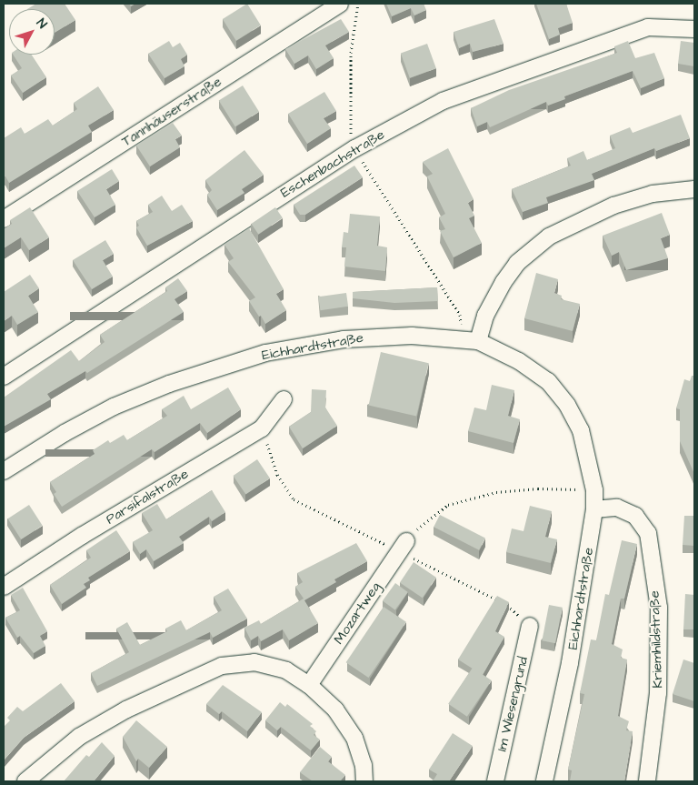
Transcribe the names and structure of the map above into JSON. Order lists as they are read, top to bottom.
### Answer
{
  "streets": {
    "street": [
      "Tannhäuserstraße",
      "Eschenbachstraße",
      "Eichhardtstraße",
      "Parsifalstraße",
      "Mozartweg",
      "Kriemhildstraße",
      "Im Wiesengrund"
    ]
  },
  "crossings": [
    ["Eichhardtstraße", "Kriemhildstraße"]
  ],
  "north": "top right"
}
